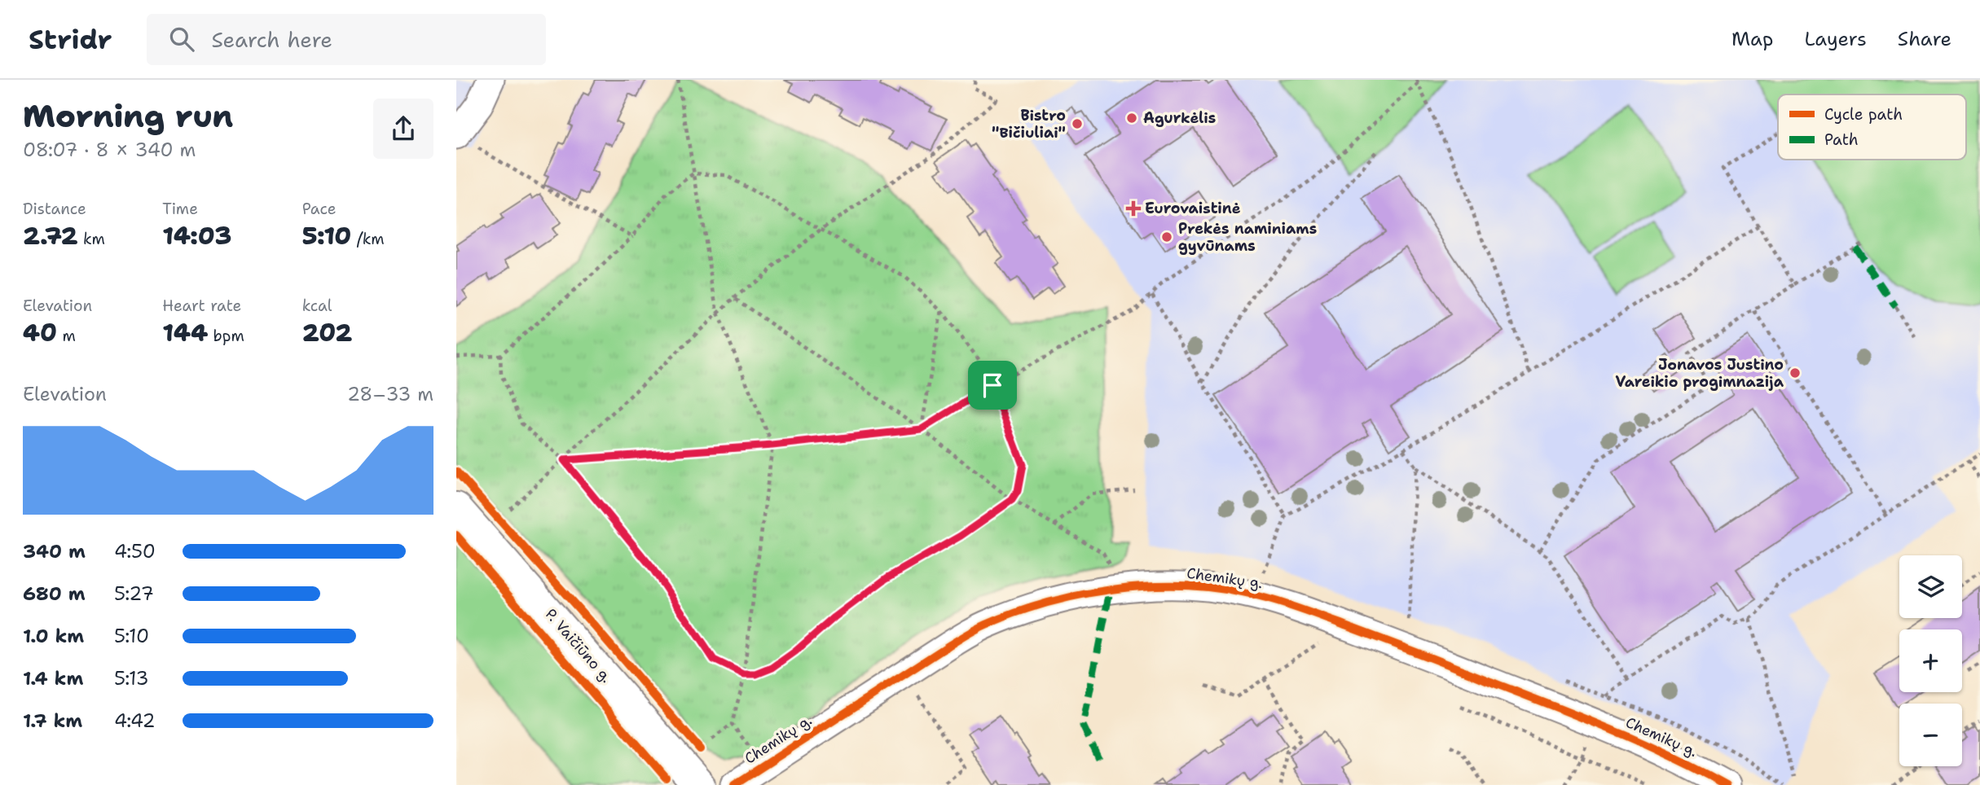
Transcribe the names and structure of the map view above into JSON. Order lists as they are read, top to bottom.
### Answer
{
  "streets": {
    "main road": ["P. Vaičiūno g."],
    "street": ["Chemikų g."]
  },
  "places": {
    "other": [
      "Agurkėlis",
      "Bistro \"Bičiuliai\"",
      "Prekės naminiams gyvūnams",
      "Jonavos Justino Vareikio progimnazija"
    ],
    "health": ["Eurovaistinė"]
  },
  "legend": ["Cycle path", "Path"],
  "page": {
    "header": "Stridr",
    "search": "Search here",
    "nav": ["Map", "Layers", "Share"],
    "heading": ["Morning run", "08:07 · 8 × 340 m"],
    "stats": [
      ["Distance", "2.72 km"],
      ["Time", "14:03"],
      ["Pace", "5:10 /km"],
      ["Elevation", "40 m"],
      ["Heart rate", "144 bpm"],
      ["kcal", "202"]
    ],
    "chart": ["Elevation", "28–33 m"],
    "list": [
      {
        "name": "340 m",
        "note": "4:50"
      },
      {
        "name": "680 m",
        "note": "5:27"
      },
      {
        "name": "1.0 km",
        "note": "5:10"
      },
      {
        "name": "1.4 km",
        "note": "5:13"
      },
      {
        "name": "1.7 km",
        "note": "4:42"
      }
    ],
    "map_buttons": ["+", "−"]
  }
}
